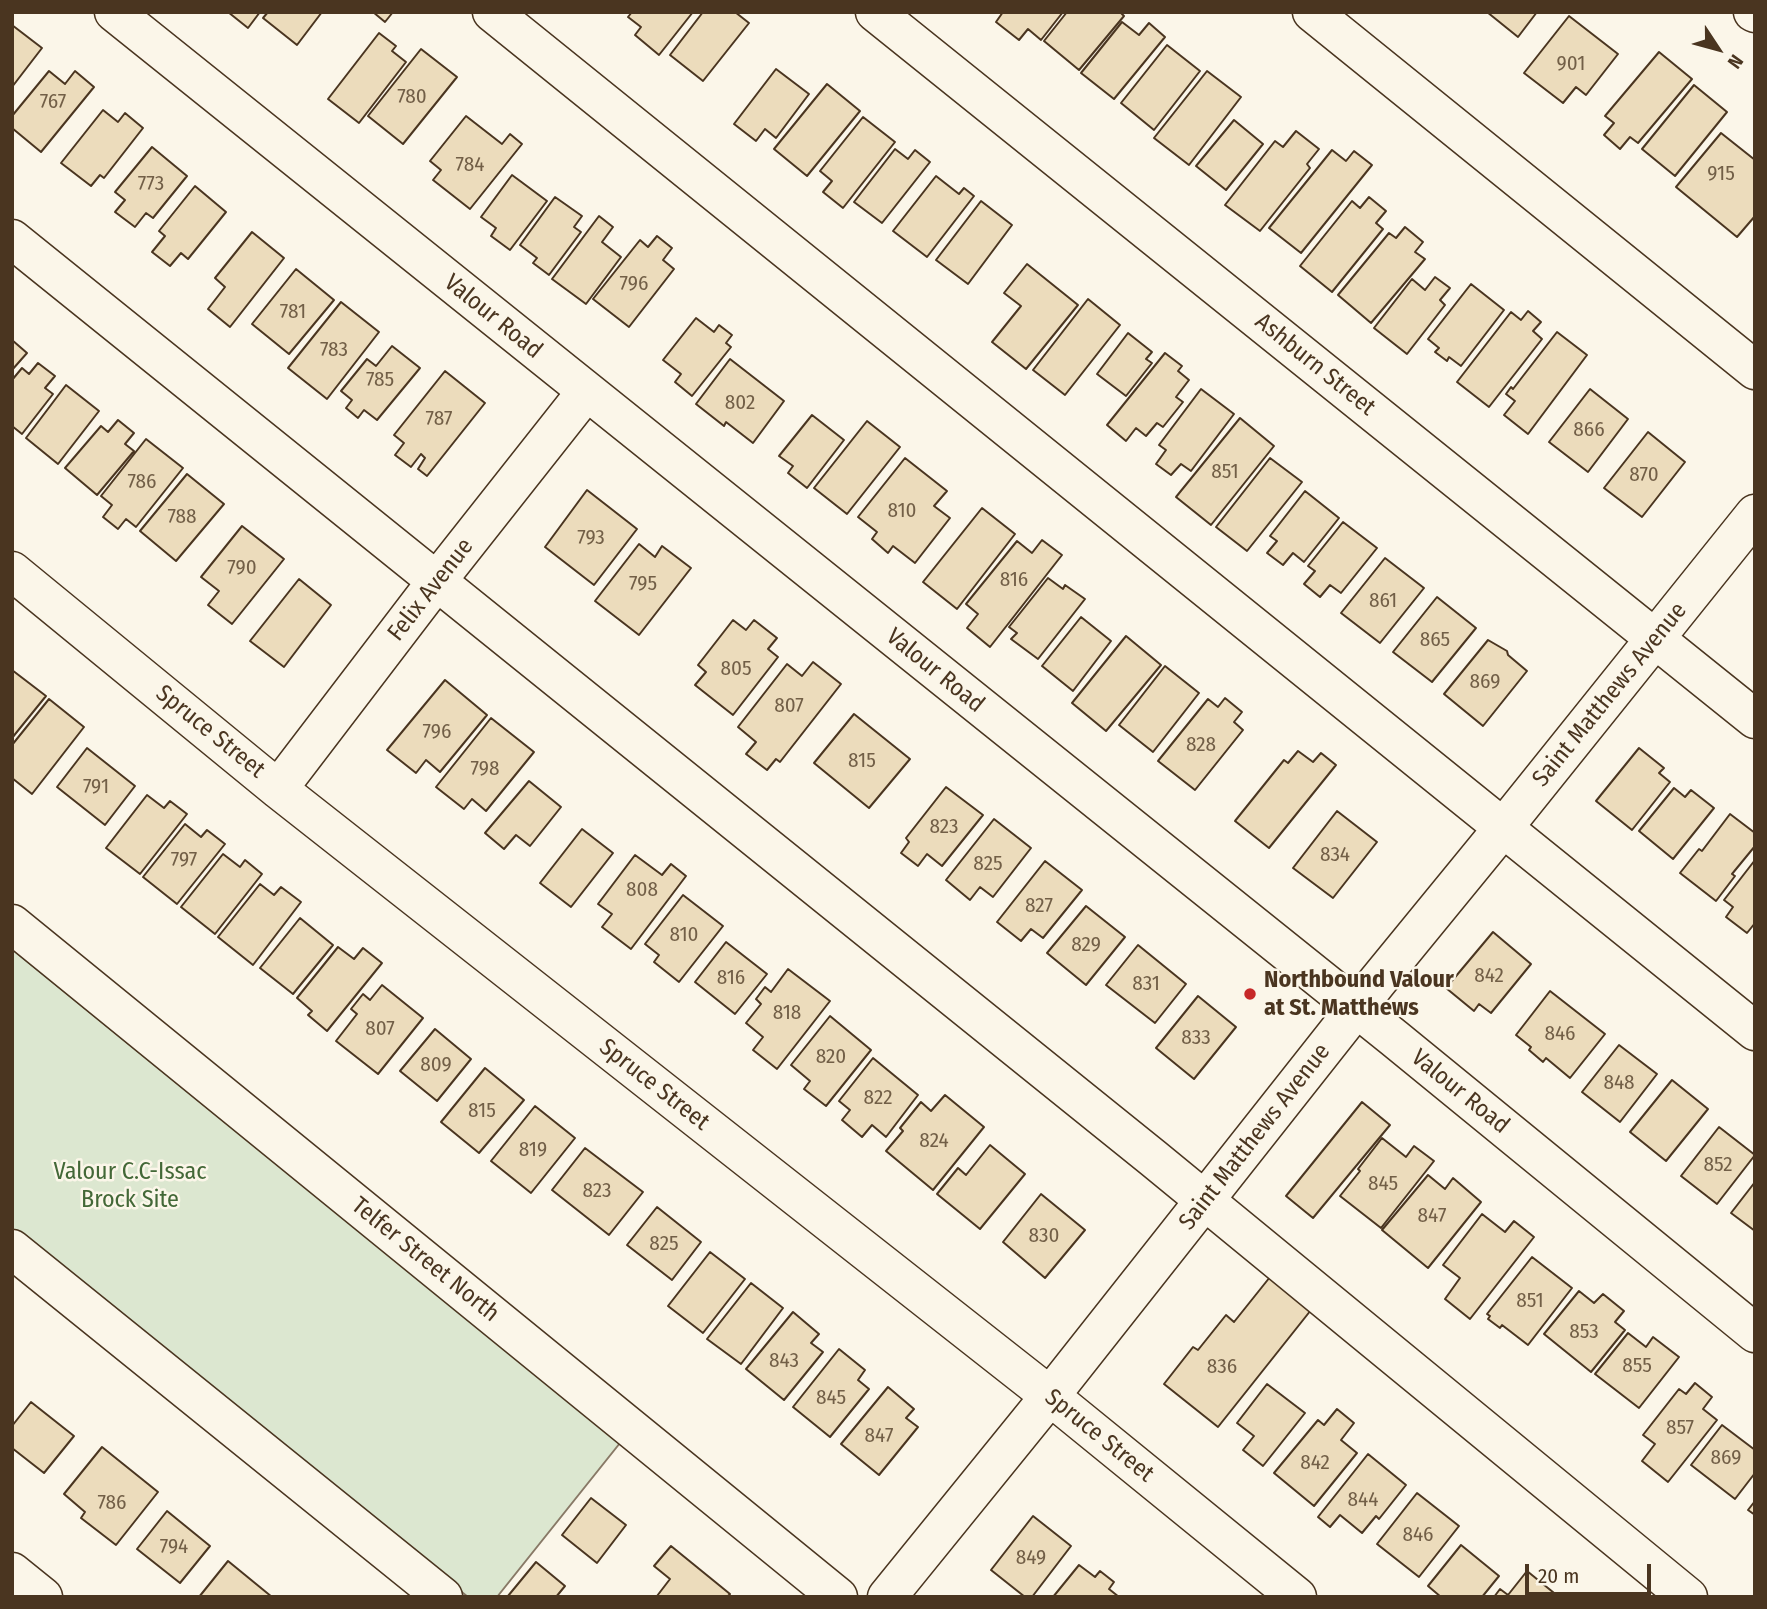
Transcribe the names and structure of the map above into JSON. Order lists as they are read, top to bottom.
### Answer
{
  "streets": {
    "street": [
      "Valour Road",
      "Ashburn Street",
      "Felix Avenue",
      "Saint Matthews Avenue",
      "Spruce Street",
      "Telfer Street North"
    ]
  },
  "crossings": [
    ["Valour Road", "Felix Avenue"],
    ["Valour Road", "Saint Matthews Avenue"],
    ["Ashburn Street", "Saint Matthews Avenue"],
    ["Felix Avenue", "Spruce Street"],
    ["Saint Matthews Avenue", "Spruce Street"]
  ],
  "parks": ["Valour C.C-Issac Brock Site"],
  "places": ["Northbound Valour at St. Matthews"],
  "house_numbers": [
    "901",
    "780",
    "767",
    "784",
    "915",
    "773",
    "796",
    "781",
    "783",
    "785",
    "802",
    "787",
    "866",
    "851",
    "870",
    "786",
    "810",
    "788",
    "793",
    "790",
    "816",
    "795",
    "861",
    "865",
    "805",
    "869",
    "807",
    "796",
    "828",
    "815",
    "798",
    "791",
    "823",
    "834",
    "797",
    "825",
    "808",
    "827",
    "810",
    "829",
    "842",
    "816",
    "831",
    "818",
    "807",
    "846",
    "833",
    "820",
    "809",
    "848",
    "822",
    "815",
    "824",
    "819",
    "852",
    "845",
    "823",
    "847",
    "830",
    "825",
    "851",
    "853",
    "843",
    "855",
    "836",
    "845",
    "857",
    "847",
    "869",
    "842",
    "844",
    "786",
    "846",
    "794",
    "849"
  ],
  "scale_bar": "20 m",
  "north": "bottom right"
}
